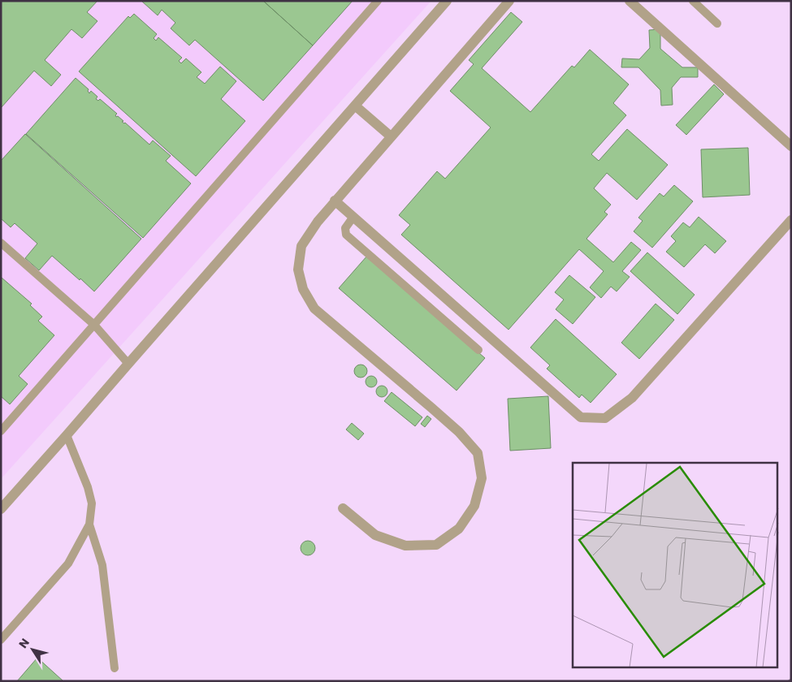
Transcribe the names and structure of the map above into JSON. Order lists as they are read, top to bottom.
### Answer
{
  "north": "top left"
}
